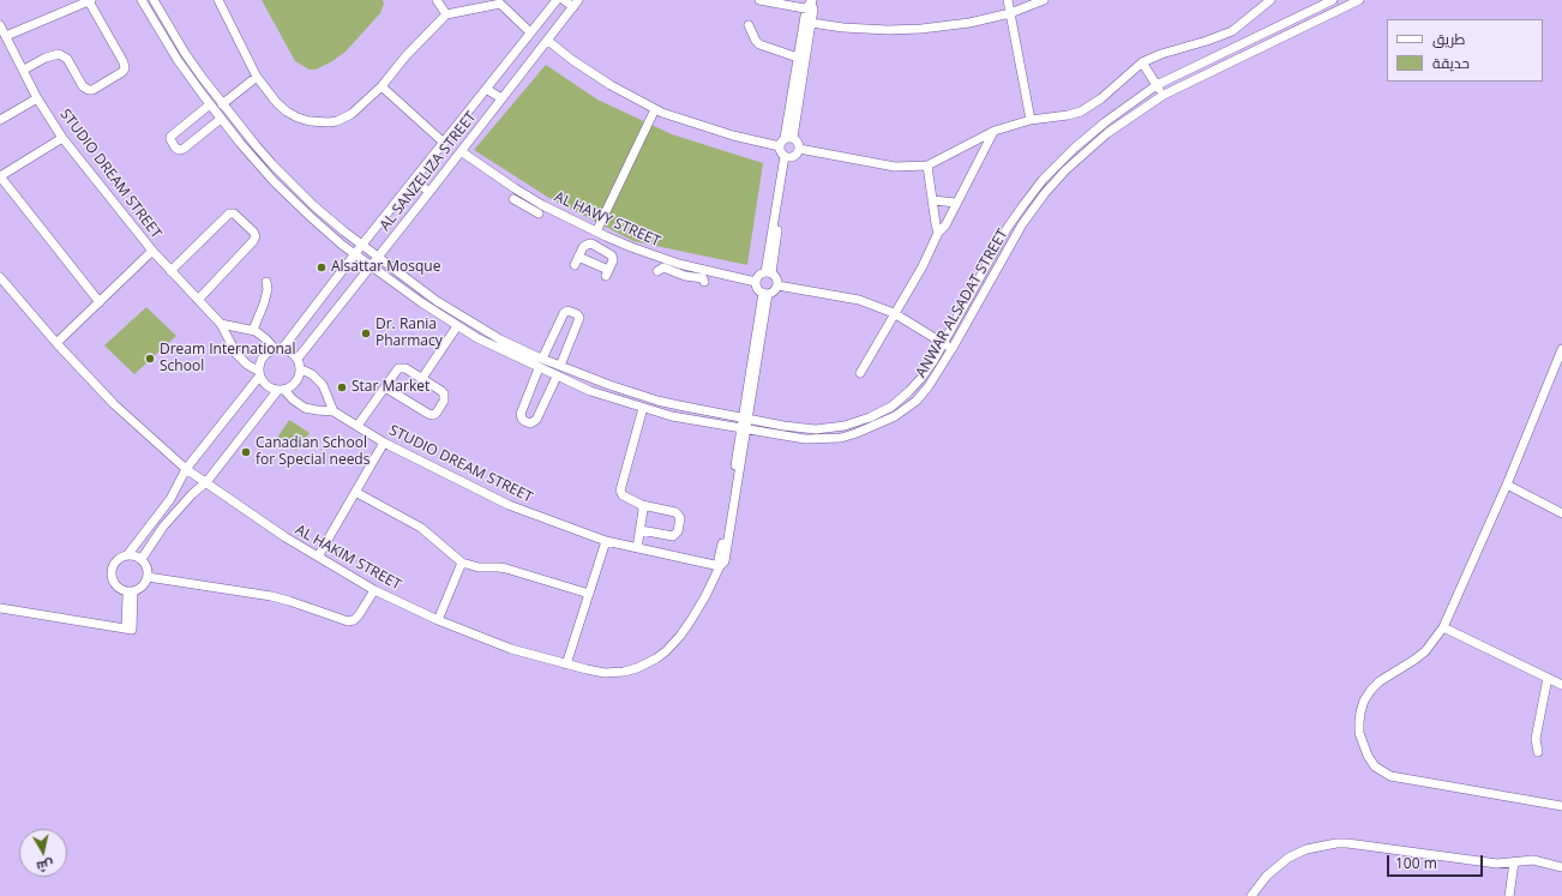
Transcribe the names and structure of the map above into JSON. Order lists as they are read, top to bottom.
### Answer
{
  "streets": {
    "street": [
      "AL SANZELIZA STREET",
      "STUDIO DREAM STREET",
      "AL HAWY STREET",
      "ANWAR ALSADAT STREET",
      "AL HAKIM STREET"
    ]
  },
  "crossings": [
    ["AL SANZELIZA STREET", "STUDIO DREAM STREET"],
    ["AL SANZELIZA STREET", "AL HAWY STREET"],
    ["AL SANZELIZA STREET", "ANWAR ALSADAT STREET"],
    ["STUDIO DREAM STREET", "AL HAKIM STREET"]
  ],
  "places": [
    "Alsattar Mosque",
    "Dr. Rania Pharmacy",
    "Dream International School",
    "Star Market",
    "Canadian School for Special needs"
  ],
  "legend": ["طريق", "حديقة"],
  "scale_bar": "100 m",
  "north": "bottom"
}
